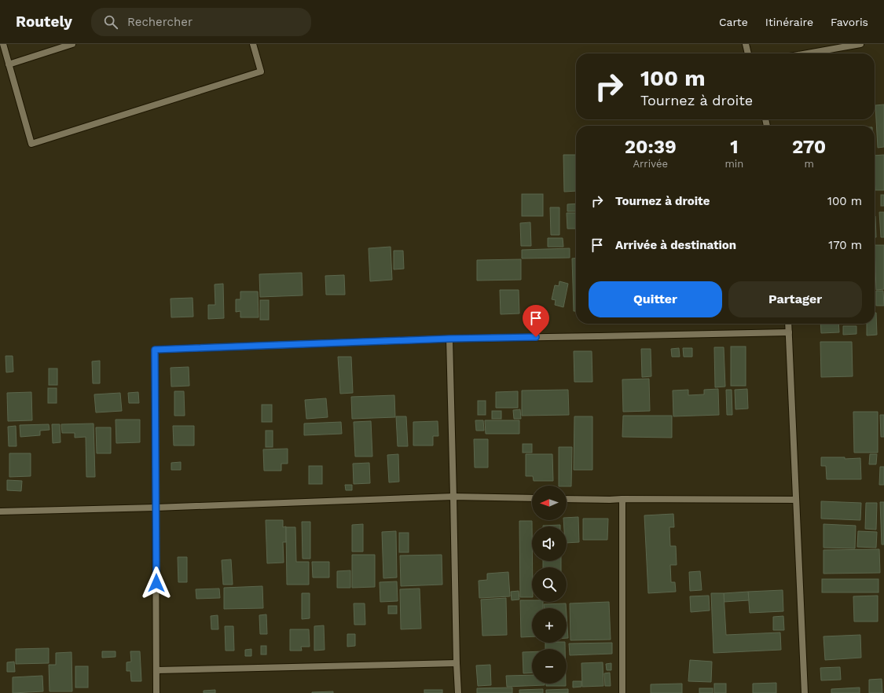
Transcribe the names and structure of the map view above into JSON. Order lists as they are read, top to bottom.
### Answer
{
  "north": "left",
  "page": {
    "header": "Routely",
    "search": "Rechercher",
    "nav": ["Carte", "Itinéraire", "Favoris"],
    "turn": ["100 m", "Tournez à droite"],
    "eta": [
      "20:39",
      "Arrivée",
      "1",
      "min",
      "270",
      "m"
    ],
    "list": [
      {
        "name": "Tournez à droite",
        "value": "100 m"
      },
      {
        "name": "Arrivée à destination",
        "value": "170 m"
      }
    ],
    "buttons": ["Quitter", "Partager"],
    "map_buttons": ["+", "−"]
  }
}
